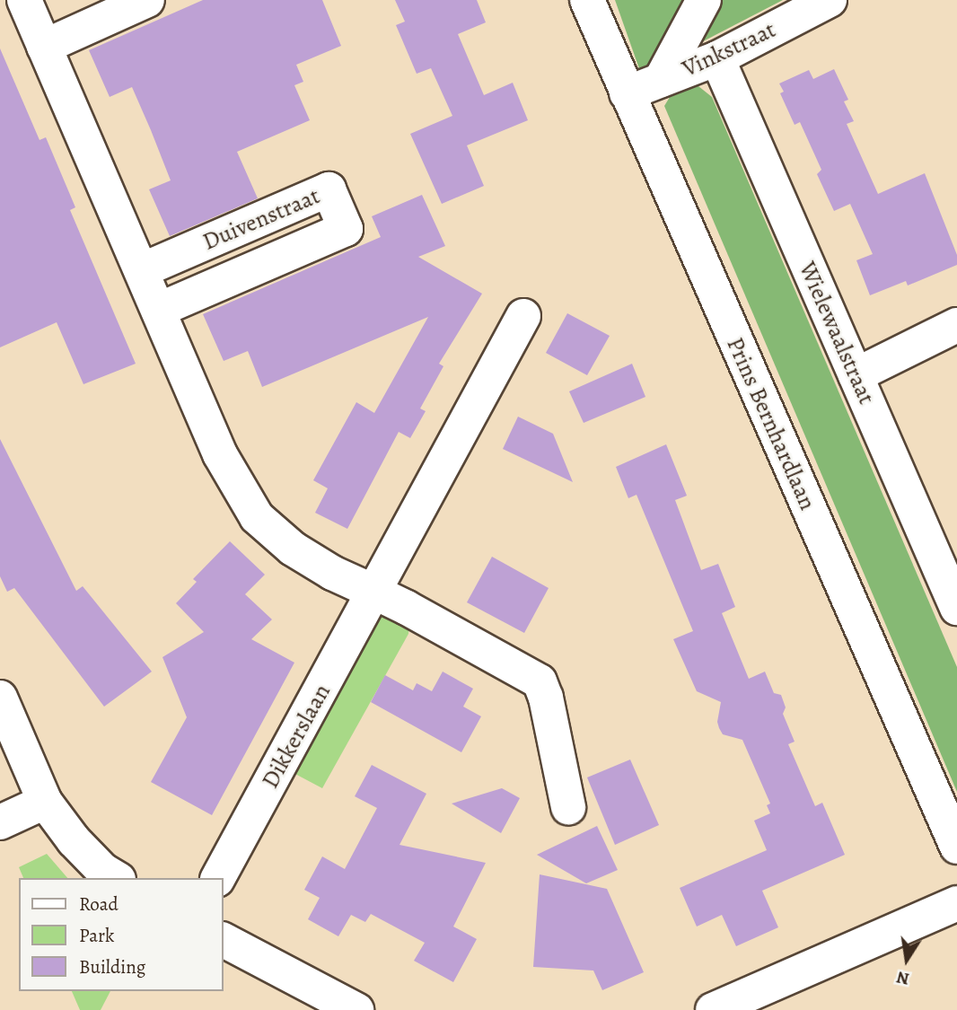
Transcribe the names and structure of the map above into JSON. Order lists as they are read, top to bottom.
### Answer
{
  "streets": {
    "street": [
      "Vinkstraat",
      "Duivenstraat",
      "Wielewaalstraat",
      "Prins Bernhardlaan",
      "Dikkerslaan"
    ]
  },
  "crossings": [
    ["Vinkstraat", "Wielewaalstraat"],
    ["Vinkstraat", "Prins Bernhardlaan"]
  ],
  "legend": ["Road", "Park", "Building"],
  "north": "bottom"
}
